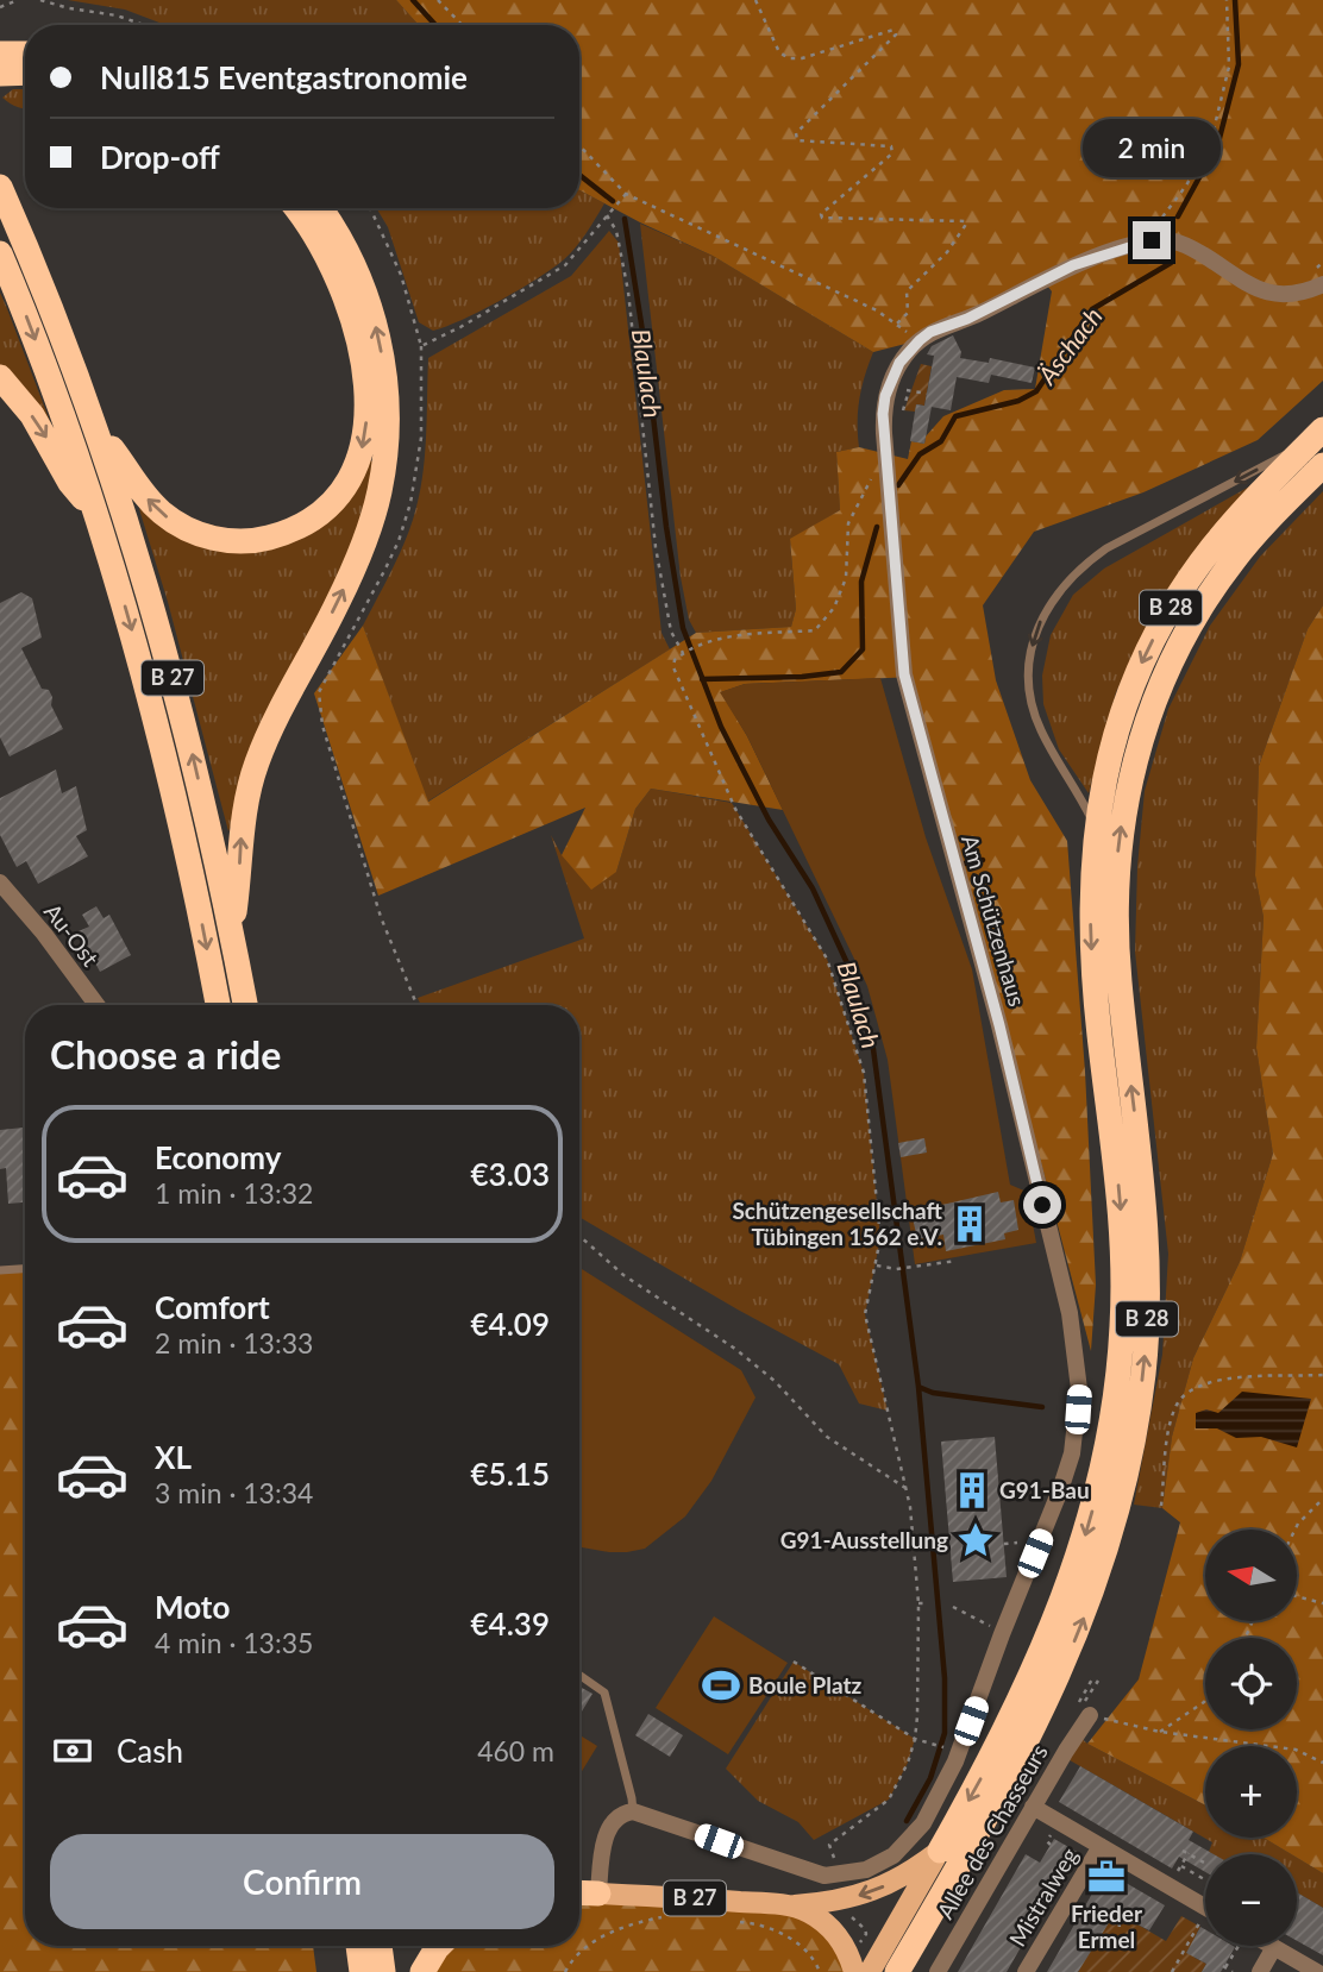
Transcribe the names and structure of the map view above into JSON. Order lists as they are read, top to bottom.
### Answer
{
  "streets": {
    "highway": ["B 28", "B 27"],
    "street": [
      "Am Schützenhaus",
      "Au-Ost",
      "Allee des Chasseurs",
      "Mistralweg"
    ]
  },
  "crossings": [
    ["B 28", "B 27"]
  ],
  "water": ["Äschach", "Blaulach"],
  "places": {
    "building": ["Schützengesellschaft Tübingen 1562 e.V.", "G91-Bau"],
    "place": ["G91-Ausstellung"],
    "sports": ["Boule Platz"],
    "office": ["Frieder Ermel"]
  },
  "north": "left",
  "page": {
    "banner": ["Null815 Eventgastronomie", "Drop-off"],
    "bubble": "2 min",
    "heading": "Choose a ride",
    "list": [
      {
        "name": "Economy",
        "note": "1 min · 13:32",
        "value": "€3.03"
      },
      {
        "name": "Comfort",
        "note": "2 min · 13:33",
        "value": "€4.09"
      },
      {
        "name": "XL",
        "note": "3 min · 13:34",
        "value": "€5.15"
      },
      {
        "name": "Moto",
        "note": "4 min · 13:35",
        "value": "€4.39"
      }
    ],
    "map_buttons": ["+", "−"],
    "pay": ["Cash", "460 m"],
    "buttons": "Confirm"
  }
}
